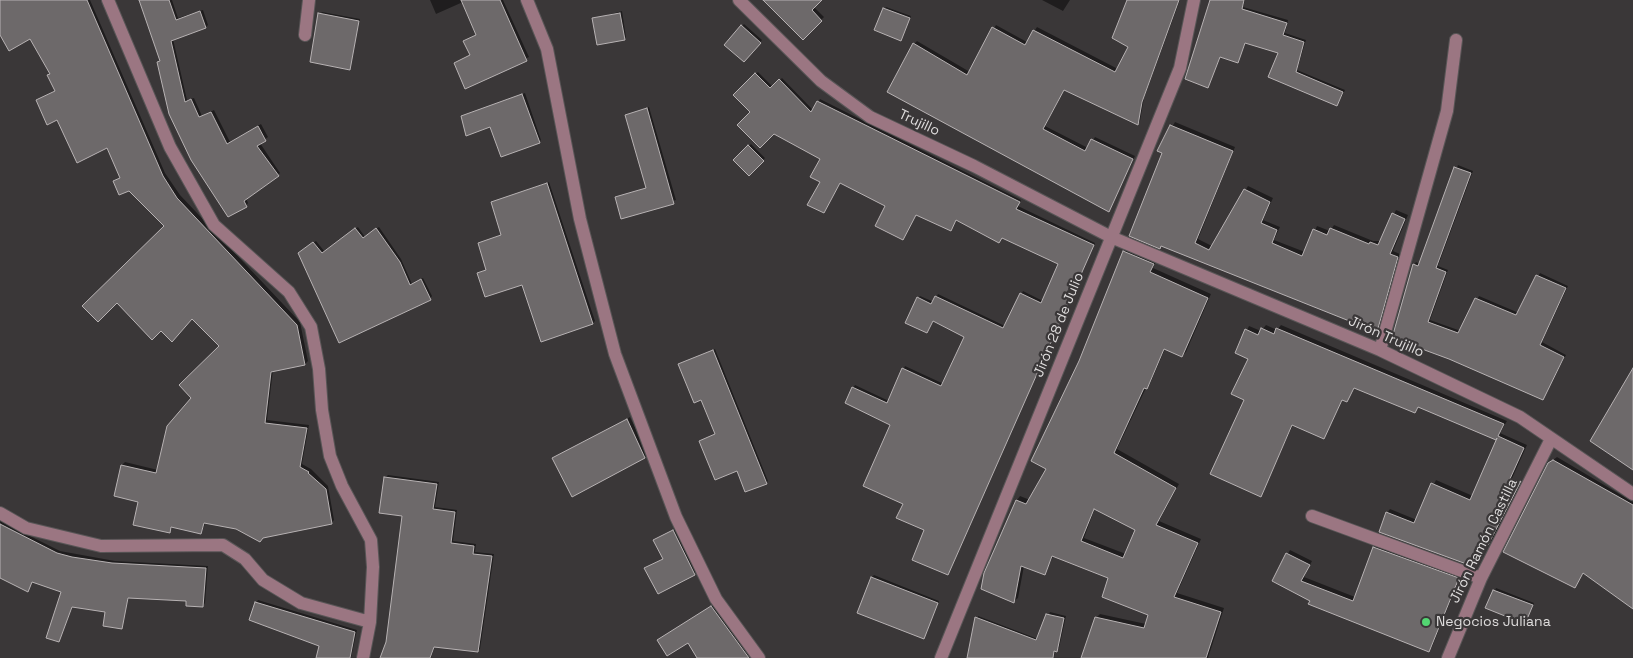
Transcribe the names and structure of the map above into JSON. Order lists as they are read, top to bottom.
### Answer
{
  "streets": {
    "street": [
      "Trujillo",
      "Jirón 28 de Julio",
      "Jirón Trujillo",
      "Jirón Ramón Castilla"
    ]
  },
  "crossings": [
    ["Trujillo", "Jirón 28 de Julio"],
    ["Trujillo", "Jirón Trujillo"],
    ["Jirón 28 de Julio", "Jirón Trujillo"],
    ["Jirón Trujillo", "Jirón Ramón Castilla"]
  ],
  "places": ["Negocios Juliana"]
}
